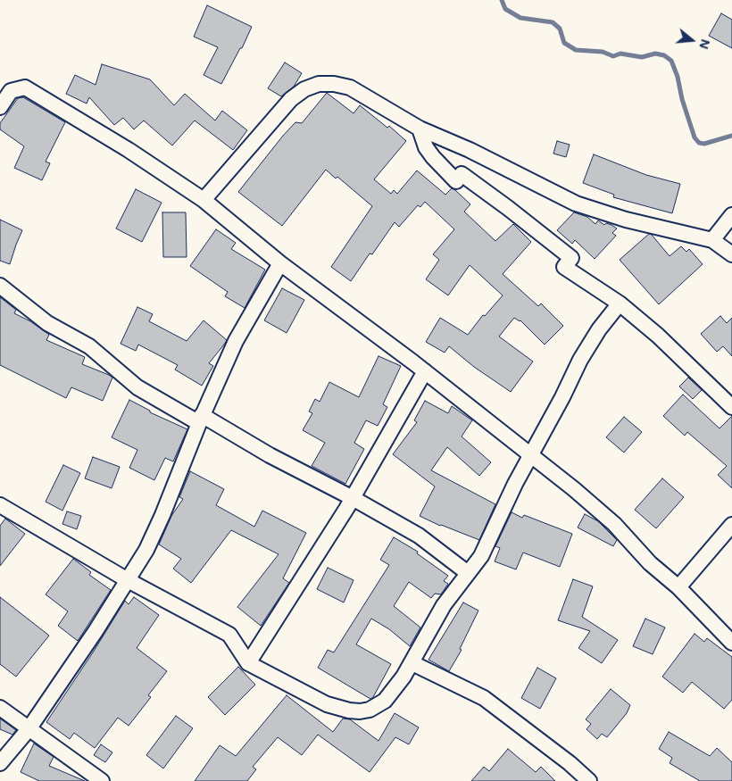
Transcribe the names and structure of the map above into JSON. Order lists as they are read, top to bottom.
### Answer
{
  "north": "right"
}
